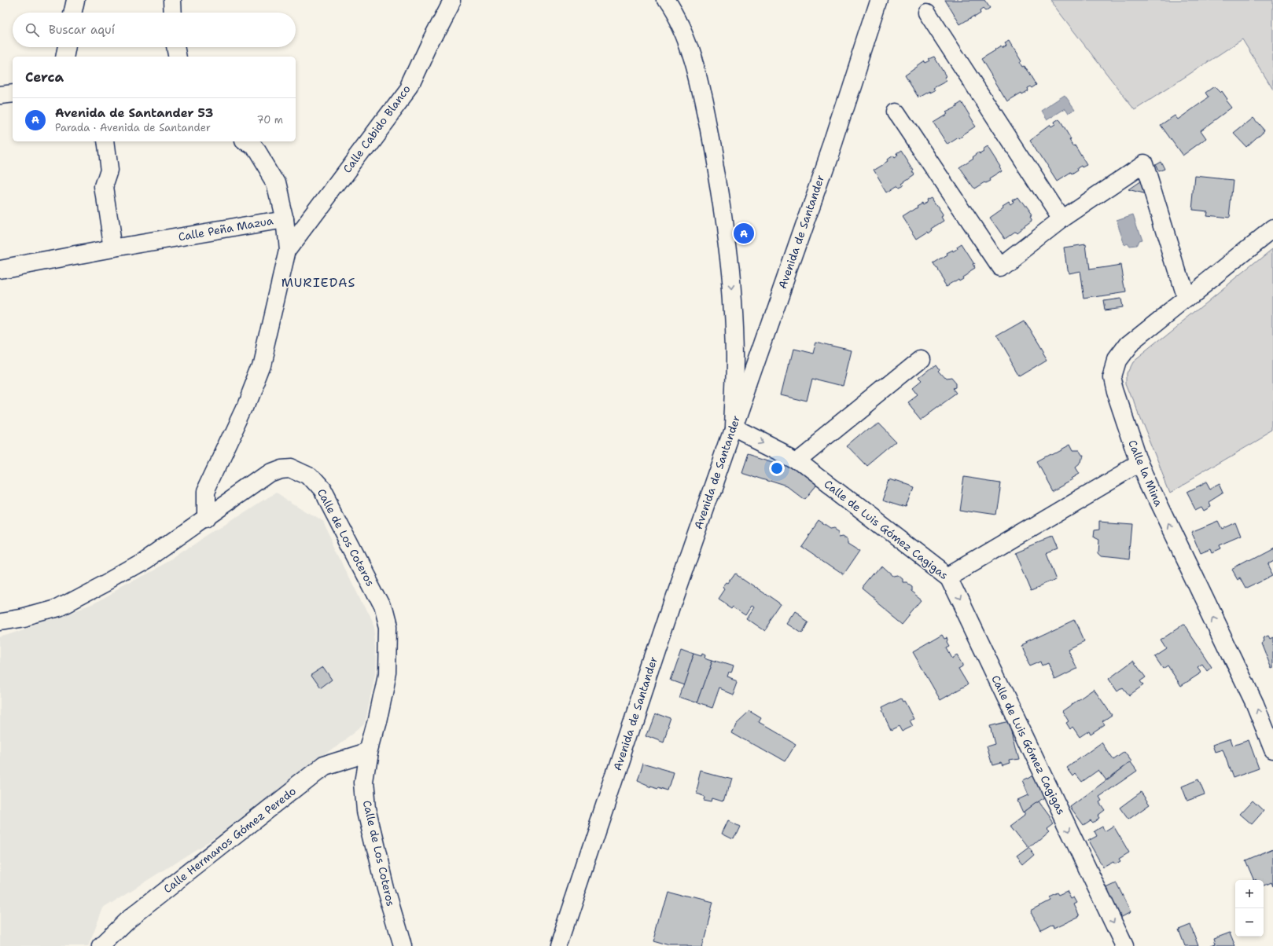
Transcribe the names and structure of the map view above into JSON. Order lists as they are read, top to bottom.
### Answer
{
  "streets": {
    "main road": [
      "Calle Cabido Blanco",
      "Calle Peña Mazua",
      "Avenida de Santander",
      "Calle la Mina",
      "Calle de Luis Gómez Cagigas",
      "Calle de Los Coteros",
      "Calle Hermanos Gómez Peredo"
    ]
  },
  "crossings": [
    ["Avenida de Santander", "Calle de Luis Gómez Cagigas"],
    ["Calle de Los Coteros", "Calle Hermanos Gómez Peredo"]
  ],
  "one_way": ["Calle la Mina", "Calle de Luis Gómez Cagigas"],
  "districts": ["MURIEDAS"],
  "page": {
    "search": "Buscar aquí",
    "heading": "Cerca",
    "list": [
      {
        "mark": "A",
        "name": "Avenida de Santander 53",
        "note": "Parada · Avenida de Santander",
        "value": "70 m"
      }
    ],
    "pins": "A",
    "map_buttons": ["+", "−"]
  }
}
